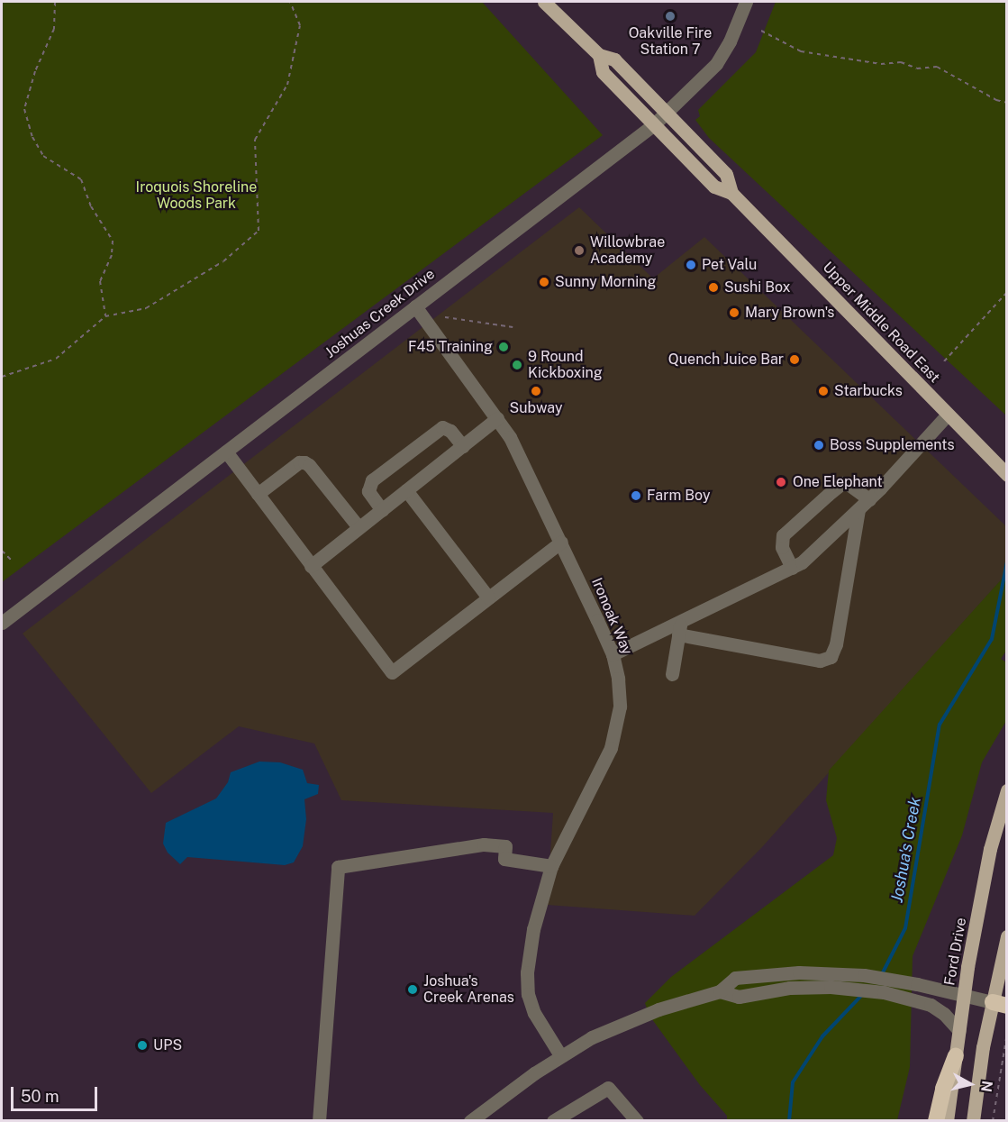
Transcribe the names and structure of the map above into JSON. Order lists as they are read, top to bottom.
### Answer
{
  "streets": {
    "main road": ["Upper Middle Road East", "Ford Drive"],
    "street": ["Joshuas Creek Drive", "Ironoak Way"]
  },
  "crossings": [
    ["Joshuas Creek Drive", "Upper Middle Road East"],
    ["Joshuas Creek Drive", "Ironoak Way"]
  ],
  "water": ["Joshua's Creek"],
  "parks": ["Iroquois Shoreline Woods Park"],
  "places": [
    "Oakville Fire Station 7",
    "Willowbrae Academy",
    "Pet Valu",
    "Sunny Morning",
    "Sushi Box",
    "Mary Brown's",
    "F45 Training",
    "Quench Juice Bar",
    "9 Round Kickboxing",
    "Subway",
    "Starbucks",
    "Boss Supplements",
    "One Elephant",
    "Farm Boy",
    "Joshua's Creek Arenas",
    "UPS"
  ],
  "scale_bar": "50 m",
  "north": "right"
}
